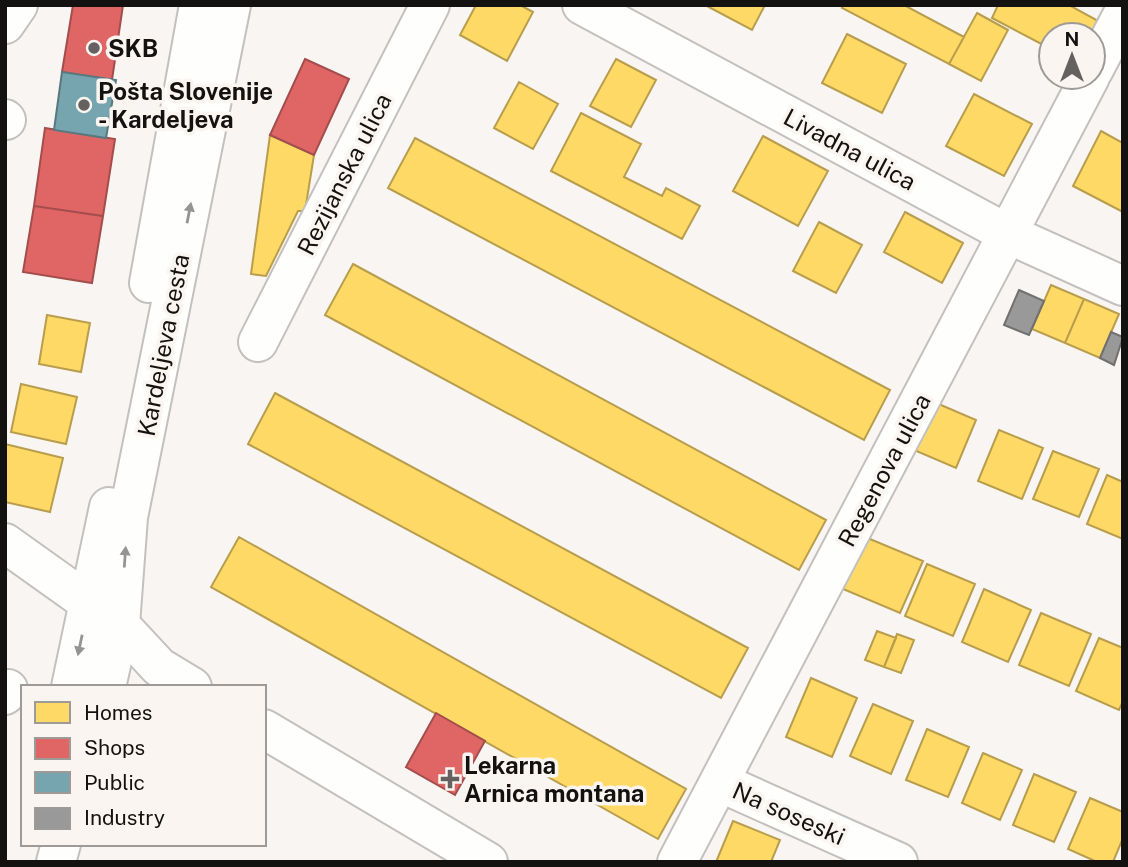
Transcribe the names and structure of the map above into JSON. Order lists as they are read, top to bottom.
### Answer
{
  "streets": {
    "street": [
      "Livadna ulica",
      "Rezijanska ulica",
      "Kardeljeva cesta",
      "Regenova ulica",
      "Na soseski"
    ]
  },
  "crossings": [
    ["Livadna ulica", "Regenova ulica"],
    ["Regenova ulica", "Na soseski"]
  ],
  "places": {
    "other": ["SKB", "Pošta Slovenije - Kardeljeva"],
    "health": ["Lekarna Arnica montana"]
  },
  "legend": [
    "Homes",
    "Shops",
    "Public",
    "Industry"
  ],
  "north": "top"
}
